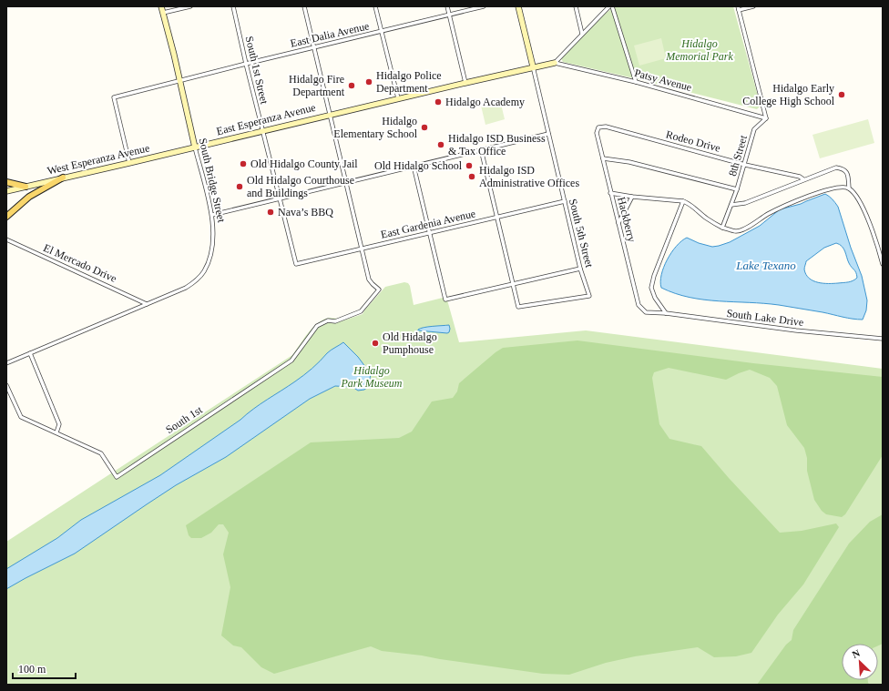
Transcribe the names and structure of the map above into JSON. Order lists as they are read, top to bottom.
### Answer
{
  "streets": {
    "street": [
      "East Dalia Avenue",
      "South 1st Street",
      "Patsy Avenue",
      "East Esperanza Avenue",
      "Rodeo Drive",
      "8th Street",
      "West Esperanza Avenue",
      "South Bridge Street",
      "Hackberry",
      "East Gardenia Avenue",
      "South 5th Street",
      "El Mercado Drive",
      "South Lake Drive",
      "South 1st"
    ]
  },
  "crossings": [
    ["East Dalia Avenue", "South 1st Street"],
    ["East Dalia Avenue", "West Esperanza Avenue"],
    ["East Dalia Avenue", "South Bridge Street"],
    ["South 1st Street", "East Esperanza Avenue"],
    ["South 1st Street", "East Gardenia Avenue"],
    ["Patsy Avenue", "East Esperanza Avenue"],
    ["Patsy Avenue", "8th Street"],
    ["East Esperanza Avenue", "West Esperanza Avenue"],
    ["East Esperanza Avenue", "South Bridge Street"],
    ["East Esperanza Avenue", "South 5th Street"],
    ["Rodeo Drive", "8th Street"],
    ["Rodeo Drive", "Hackberry"],
    ["West Esperanza Avenue", "South Bridge Street"],
    ["South Bridge Street", "El Mercado Drive"],
    ["Hackberry", "South Lake Drive"],
    ["East Gardenia Avenue", "South 5th Street"],
    ["East Gardenia Avenue", "South 1st"]
  ],
  "water": ["Lake Texano"],
  "parks": ["Hidalgo Memorial Park", "Hidalgo Park Museum"],
  "places": [
    "Hidalgo Police Department",
    "Hidalgo Fire Department",
    "Hidalgo Early College High School",
    "Hidalgo Academy",
    "Hidalgo Elementary School",
    "Hidalgo ISD Business & Tax Office",
    "Old Hidalgo County Jail",
    "Old Hidalgo School",
    "Hidalgo ISD Administrative Offices",
    "Old Hidalgo Courthouse and Buildings",
    "Nava’s BBQ",
    "Old Hidalgo Pumphouse"
  ],
  "scale_bar": "100 m",
  "north": "top left"
}
